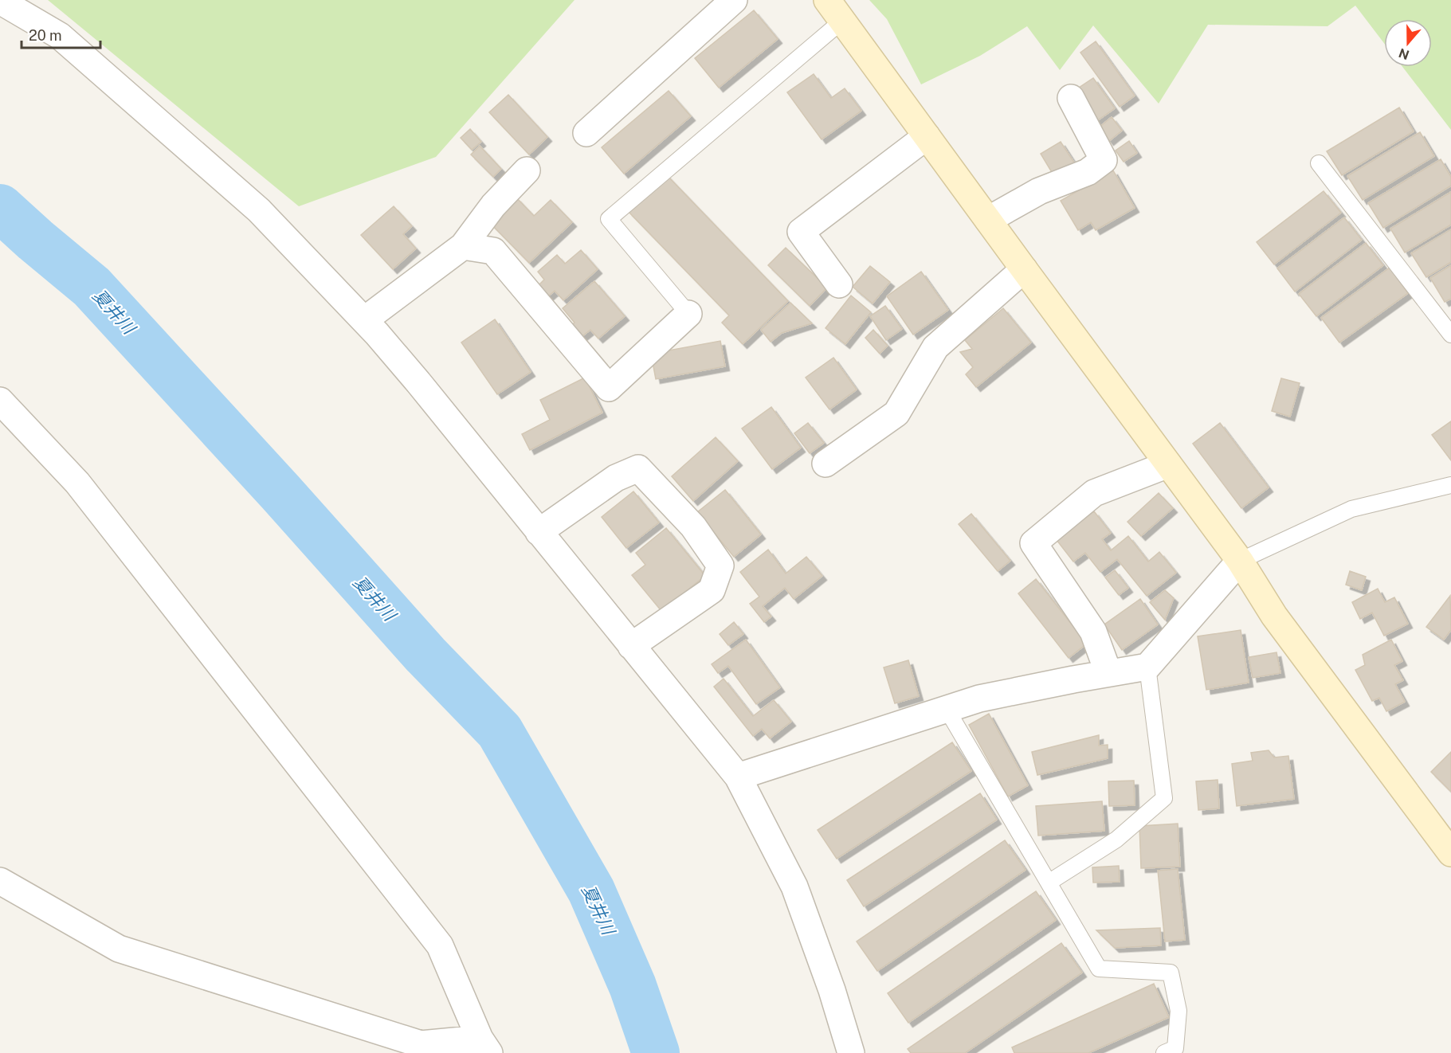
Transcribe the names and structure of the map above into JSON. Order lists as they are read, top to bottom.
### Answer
{
  "water": ["夏井川"],
  "scale_bar": "20 m",
  "north": "bottom"
}
